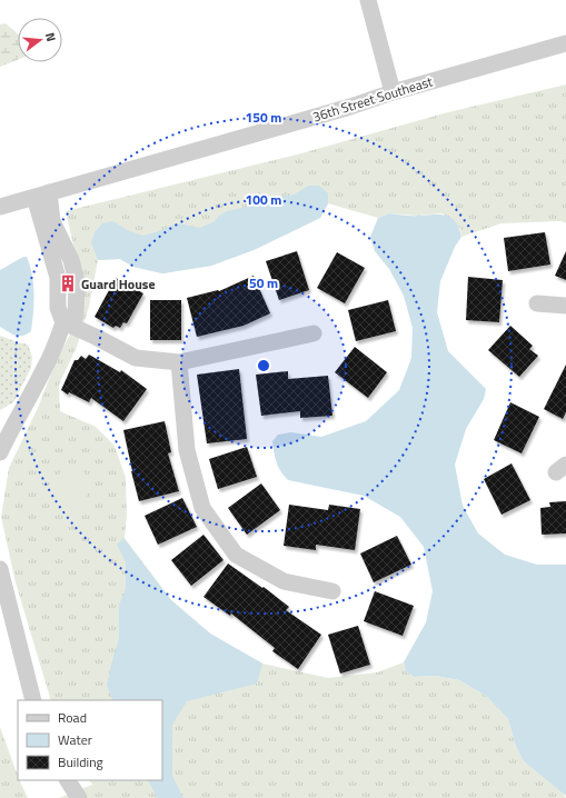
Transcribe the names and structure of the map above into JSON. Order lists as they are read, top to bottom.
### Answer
{
  "streets": {
    "street": ["36th Street Southeast"]
  },
  "places": {
    "building": ["Guard House"]
  },
  "legend": ["Road", "Water", "Building"],
  "north": "right",
  "rings": ["150 m", "100 m", "50 m"]
}
